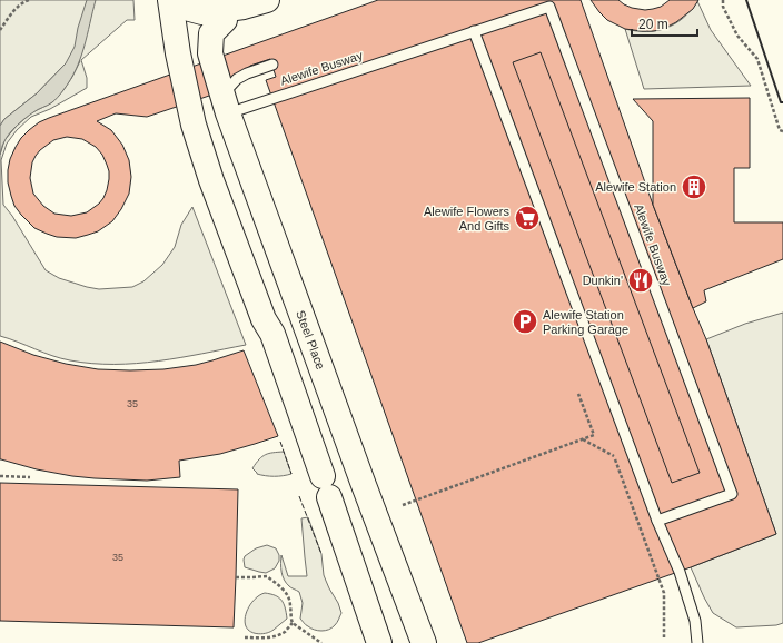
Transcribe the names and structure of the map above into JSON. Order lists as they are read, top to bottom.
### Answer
{
  "streets": {
    "main road": ["Steel Place"],
    "lane": ["Alewife Busway"]
  },
  "crossings": [
    ["Alewife Busway", "Steel Place"]
  ],
  "places": {
    "building": ["Alewife Station"],
    "supermarket": ["Alewife Flowers And Gifts"],
    "restaurant": ["Dunkin'"],
    "parking": ["Alewife Station Parking Garage"]
  },
  "house_numbers": ["35", "35"],
  "scale_bar": "20 m"
}
